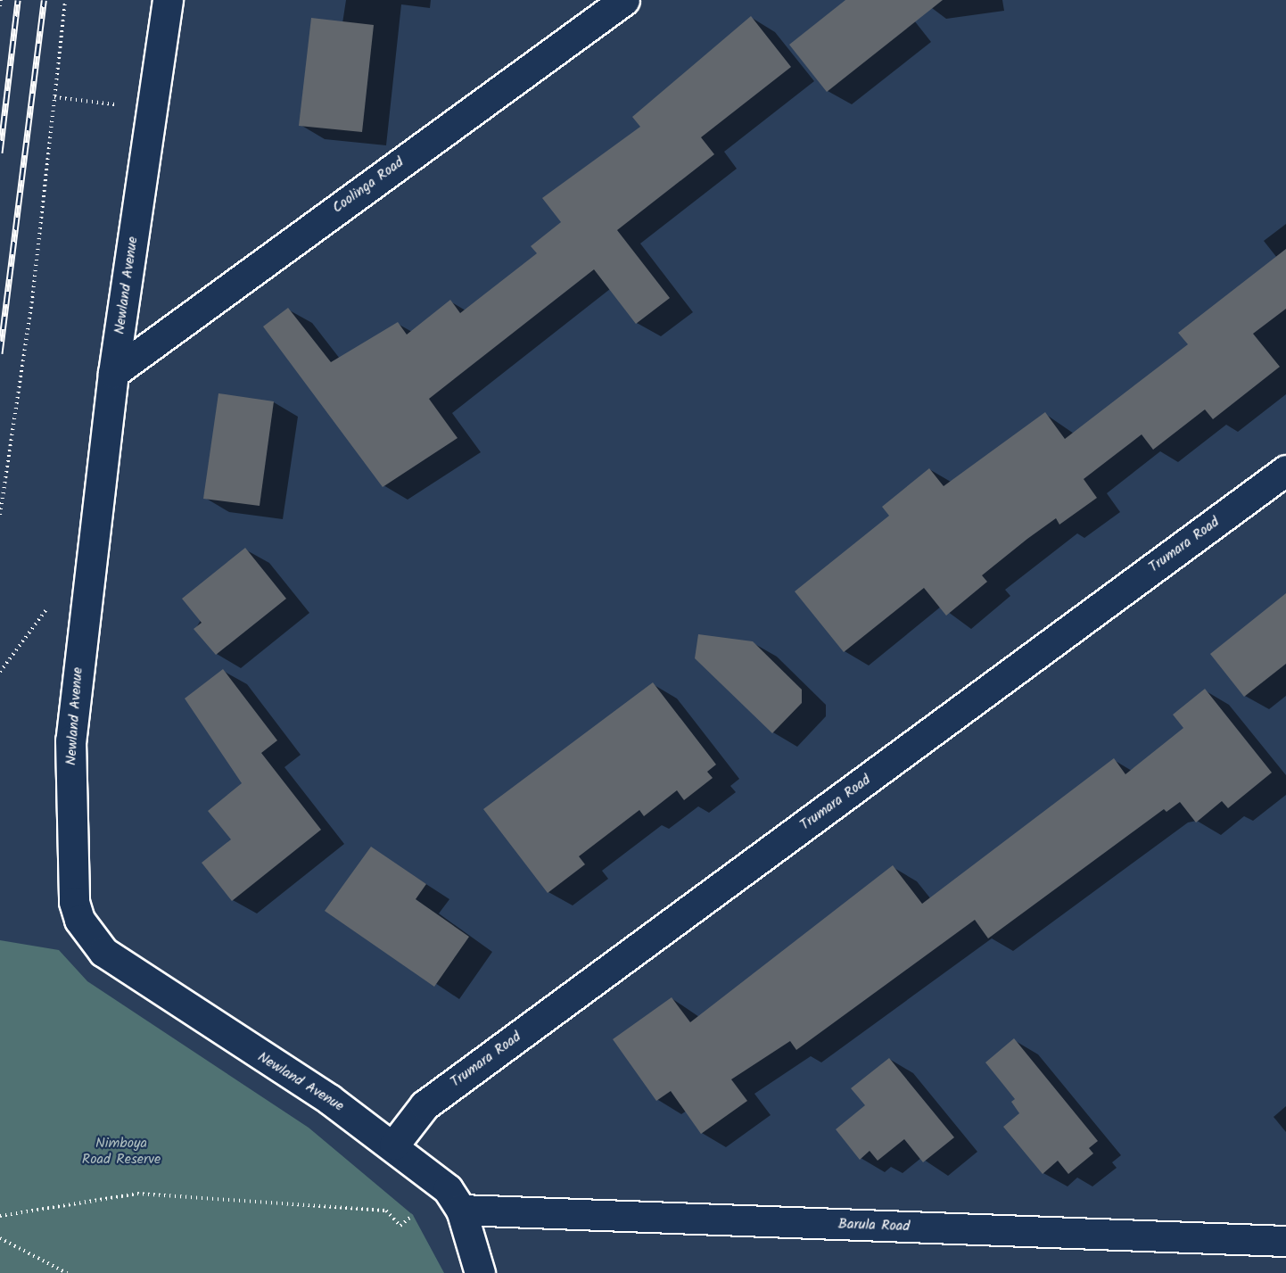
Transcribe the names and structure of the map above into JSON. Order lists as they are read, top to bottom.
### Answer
{
  "streets": {
    "street": [
      "Coolinga Road",
      "Newland Avenue",
      "Trumara Road",
      "Barula Road"
    ]
  },
  "crossings": [
    ["Coolinga Road", "Newland Avenue"],
    ["Newland Avenue", "Trumara Road"],
    ["Newland Avenue", "Barula Road"]
  ],
  "parks": ["Nimboya Road Reserve"]
}
